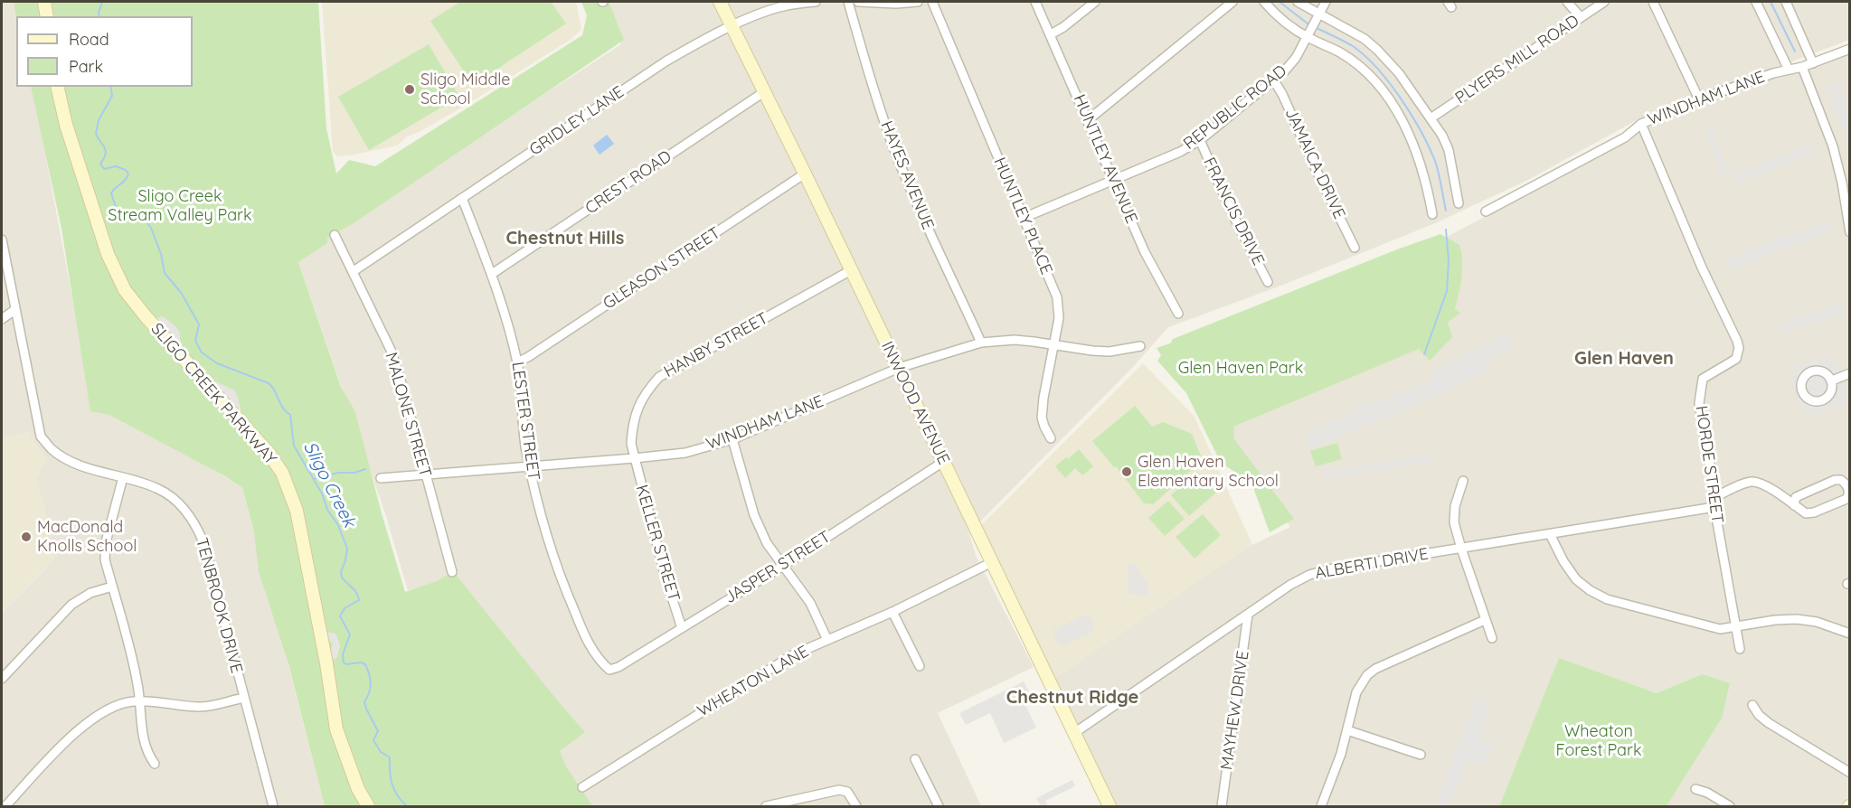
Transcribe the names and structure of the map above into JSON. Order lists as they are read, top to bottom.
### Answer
{
  "streets": {
    "street": [
      "PLYERS MILL ROAD",
      "WINDHAM LANE",
      "REPUBLIC ROAD",
      "GRIDLEY LANE",
      "HUNTLEY AVENUE",
      "JAMAICA DRIVE",
      "HAYES AVENUE",
      "CREST ROAD",
      "FRANCIS DRIVE",
      "HUNTLEY PLACE",
      "GLEASON STREET",
      "HANBY STREET",
      "SLIGO CREEK PARKWAY",
      "INWOOD AVENUE",
      "MALONE STREET",
      "LESTER STREET",
      "HORDE STREET",
      "KELLER STREET",
      "ALBERTI DRIVE",
      "JASPER STREET",
      "TENBROOK DRIVE",
      "WHEATON LANE",
      "MAYHEW DRIVE"
    ]
  },
  "crossings": [
    ["WINDHAM LANE", "HAYES AVENUE"],
    ["WINDHAM LANE", "HUNTLEY PLACE"],
    ["WINDHAM LANE", "HANBY STREET"],
    ["WINDHAM LANE", "INWOOD AVENUE"],
    ["WINDHAM LANE", "MALONE STREET"],
    ["WINDHAM LANE", "LESTER STREET"],
    ["WINDHAM LANE", "HORDE STREET"],
    ["WINDHAM LANE", "KELLER STREET"],
    ["REPUBLIC ROAD", "HUNTLEY AVENUE"],
    ["REPUBLIC ROAD", "JAMAICA DRIVE"],
    ["REPUBLIC ROAD", "FRANCIS DRIVE"],
    ["REPUBLIC ROAD", "HUNTLEY PLACE"],
    ["GRIDLEY LANE", "INWOOD AVENUE"],
    ["GRIDLEY LANE", "MALONE STREET"],
    ["GRIDLEY LANE", "LESTER STREET"],
    ["CREST ROAD", "INWOOD AVENUE"],
    ["CREST ROAD", "LESTER STREET"],
    ["GLEASON STREET", "INWOOD AVENUE"],
    ["GLEASON STREET", "LESTER STREET"],
    ["HANBY STREET", "INWOOD AVENUE"],
    ["HANBY STREET", "KELLER STREET"],
    ["INWOOD AVENUE", "ALBERTI DRIVE"],
    ["INWOOD AVENUE", "JASPER STREET"],
    ["INWOOD AVENUE", "WHEATON LANE"],
    ["LESTER STREET", "JASPER STREET"],
    ["HORDE STREET", "ALBERTI DRIVE"],
    ["KELLER STREET", "JASPER STREET"],
    ["ALBERTI DRIVE", "MAYHEW DRIVE"]
  ],
  "districts": ["Chestnut Hills", "Glen Haven", "Chestnut Ridge"],
  "water": ["Sligo Creek"],
  "parks": ["Sligo Creek Stream Valley Park", "Glen Haven Park", "Wheaton Forest Park"],
  "places": ["Sligo Middle School", "Glen Haven Elementary School", "MacDonald Knolls School"],
  "legend": ["Road", "Park"]
}
